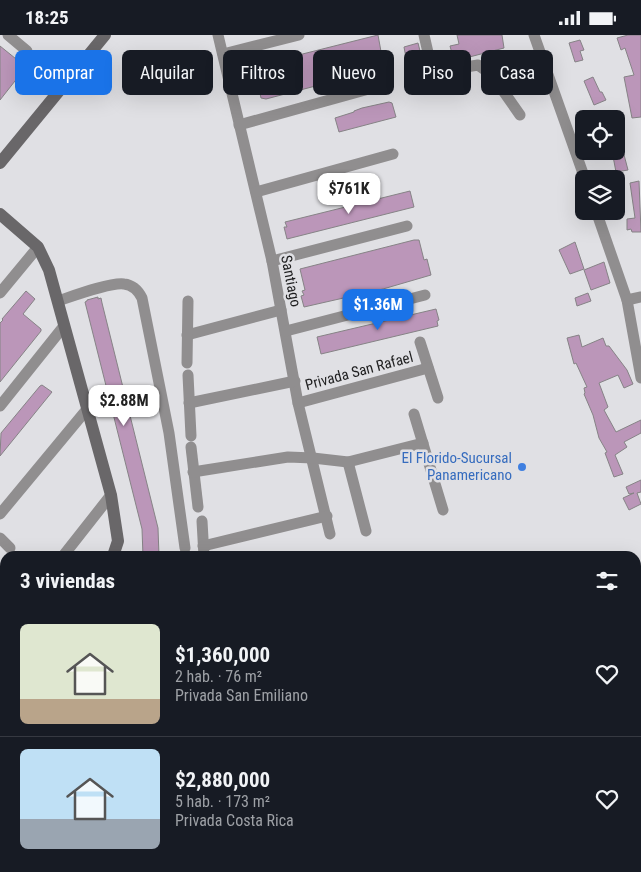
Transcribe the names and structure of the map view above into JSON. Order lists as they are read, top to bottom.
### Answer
{
  "streets": {
    "street": ["Santiago", "Privada San Rafael"]
  },
  "crossings": [
    ["Santiago", "Privada San Rafael"]
  ],
  "places": ["El Florido-Sucursal Panamericano"],
  "page": {
    "status": "18:25",
    "chip": [
      "Comprar",
      "Alquilar",
      "Filtros",
      "Nuevo",
      "Piso",
      "Casa"
    ],
    "price": ["$761K", "$1.36M", "$2.88M"],
    "heading": "3 viviendas",
    "list": [
      {
        "name": "$1,360,000",
        "note": "2 hab. · 76 m² · Privada San Emiliano"
      },
      {
        "name": "$2,880,000",
        "note": "5 hab. · 173 m² · Privada Costa Rica"
      }
    ]
  }
}
